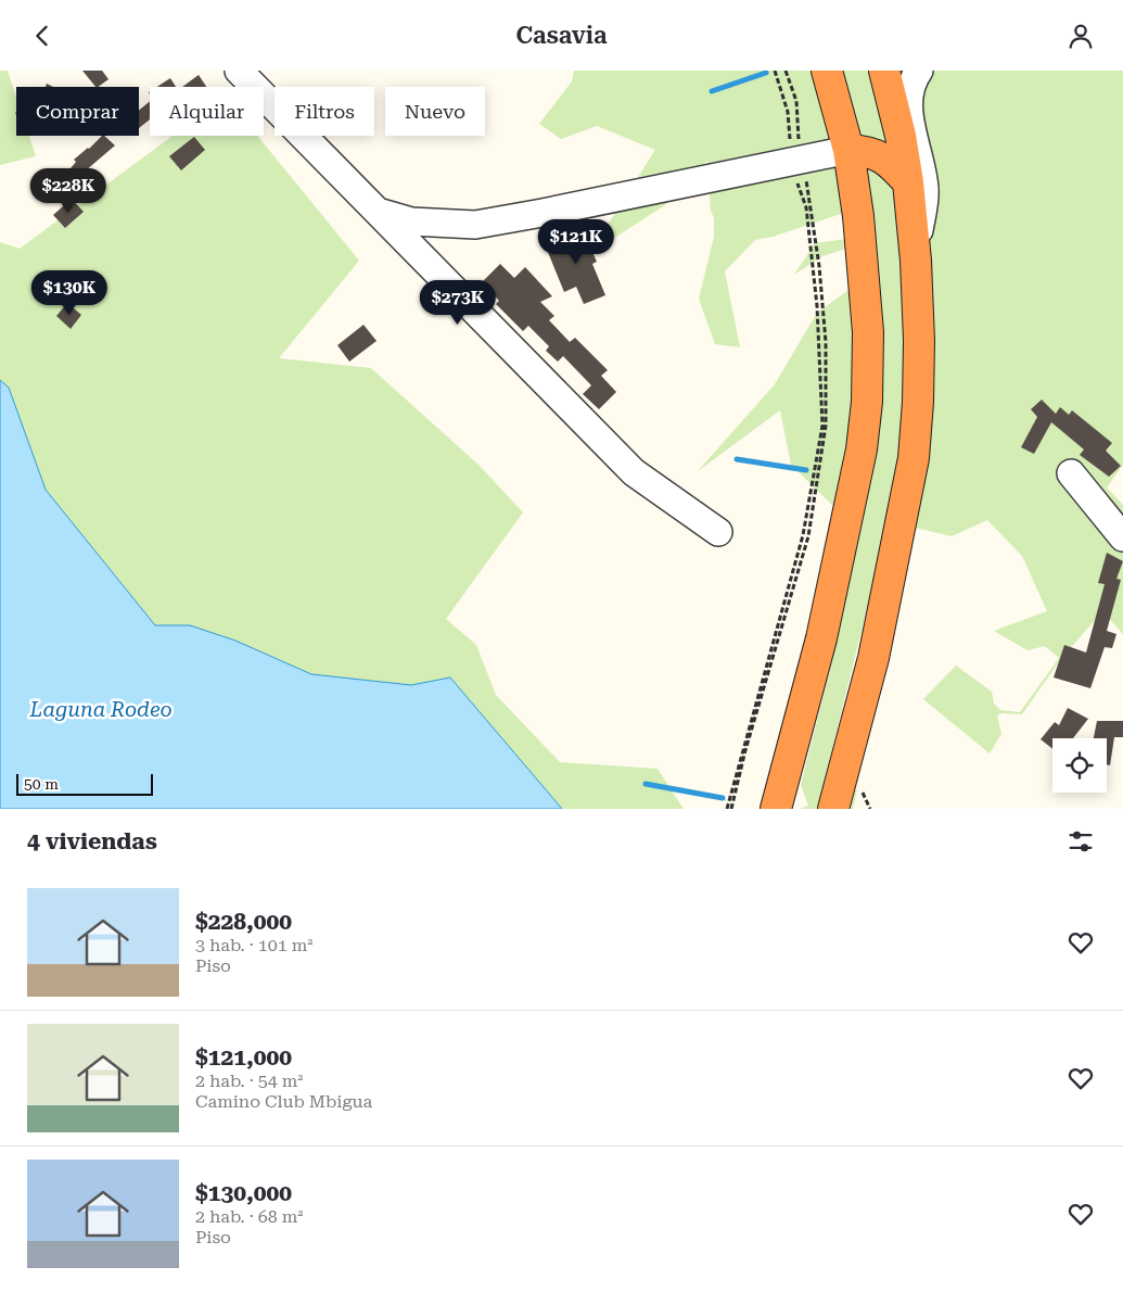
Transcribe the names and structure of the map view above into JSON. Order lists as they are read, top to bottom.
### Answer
{
  "water": ["Laguna Rodeo"],
  "scale_bar": "50 m",
  "page": {
    "header": "Casavia",
    "chip": [
      "Comprar",
      "Alquilar",
      "Filtros",
      "Nuevo"
    ],
    "price": [
      "$228K",
      "$121K",
      "$130K",
      "$273K"
    ],
    "scale": "50 m",
    "heading": "4 viviendas",
    "list": [
      {
        "name": "$228,000",
        "note": "3 hab. · 101 m² · Piso"
      },
      {
        "name": "$121,000",
        "note": "2 hab. · 54 m² · Camino Club Mbigua"
      },
      {
        "name": "$130,000",
        "note": "2 hab. · 68 m² · Piso"
      }
    ]
  }
}
